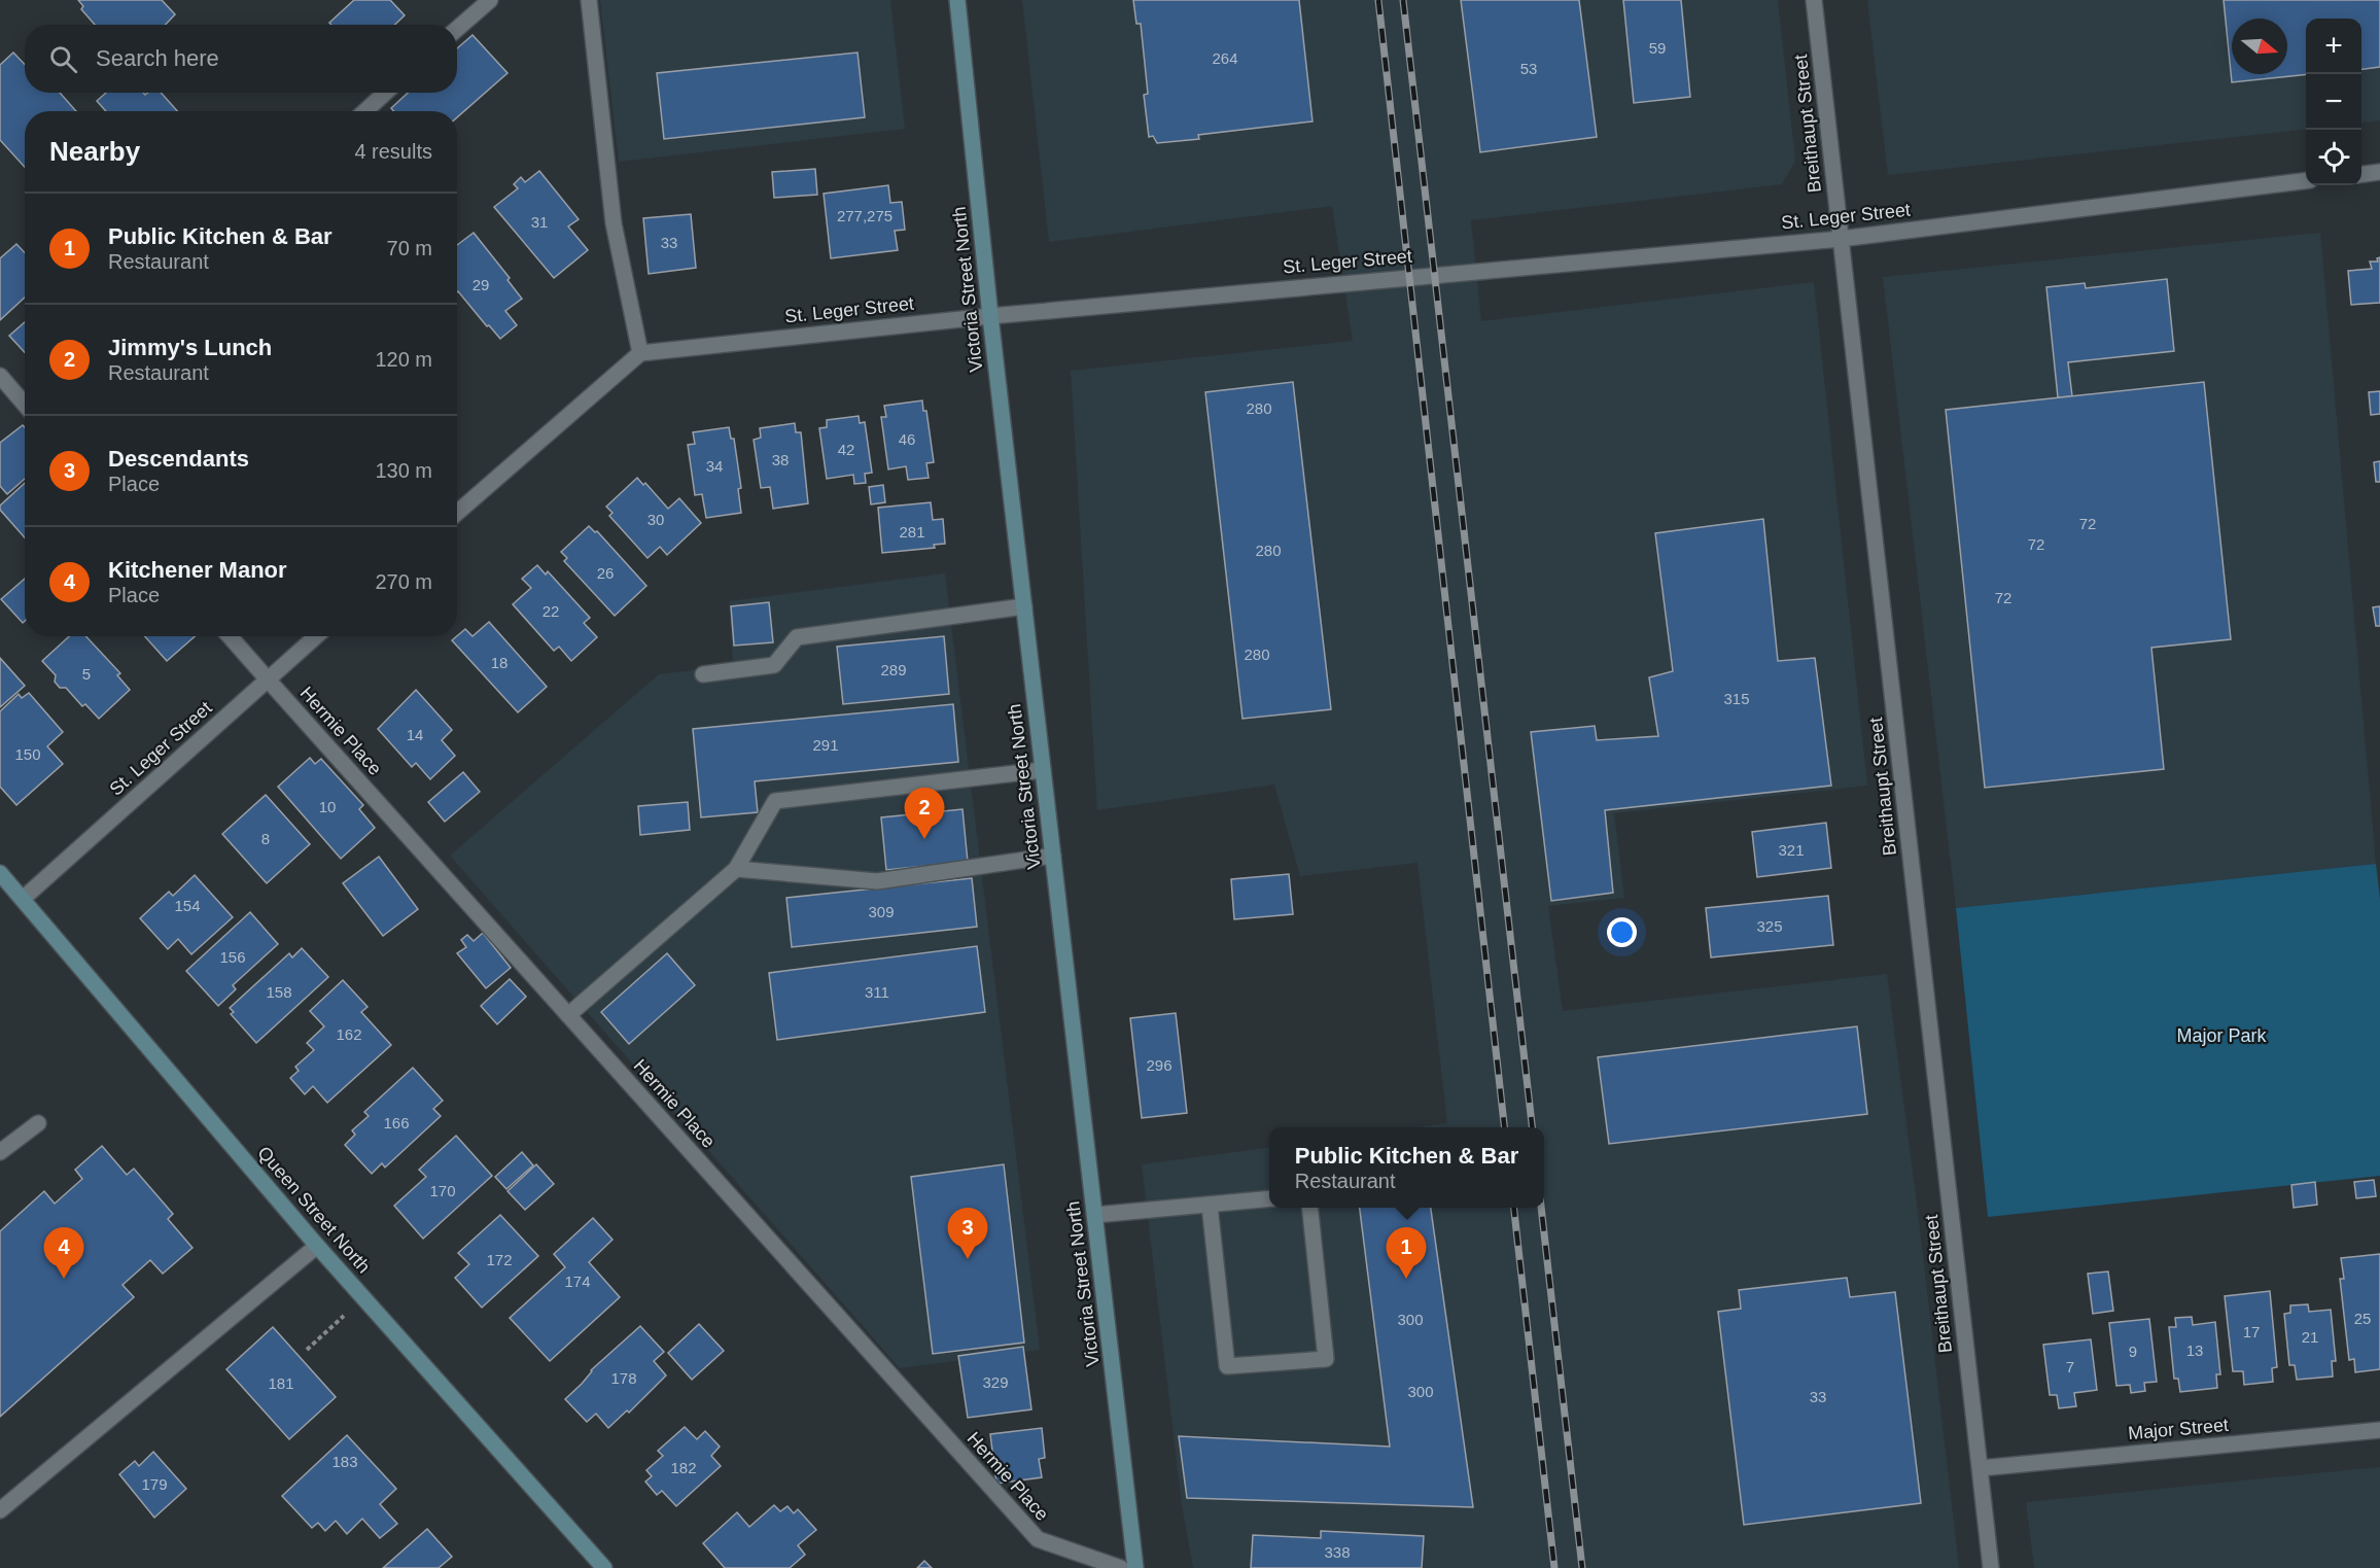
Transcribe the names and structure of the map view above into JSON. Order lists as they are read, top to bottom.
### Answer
{
  "streets": {
    "main road": ["Victoria Street North", "Queen Street North"],
    "street": [
      "Breithaupt Street",
      "St. Leger Street",
      "Hermie Place",
      "Major Street"
    ]
  },
  "crossings": [
    ["Breithaupt Street", "St. Leger Street"],
    ["Breithaupt Street", "Major Street"],
    ["St. Leger Street", "Victoria Street North"],
    ["St. Leger Street", "Hermie Place"],
    ["St. Leger Street", "Queen Street North"]
  ],
  "parks": ["Major Park"],
  "house_numbers": [
    "59",
    "264",
    "53",
    "277,275",
    "31",
    "33",
    "29",
    "280",
    "46",
    "42",
    "38",
    "34",
    "30",
    "72",
    "281",
    "72",
    "280",
    "26",
    "72",
    "22",
    "280",
    "18",
    "289",
    "5",
    "315",
    "14",
    "291",
    "150",
    "10",
    "8",
    "321",
    "154",
    "309",
    "325",
    "156",
    "158",
    "311",
    "162",
    "296",
    "166",
    "170",
    "172",
    "174",
    "25",
    "300",
    "17",
    "21",
    "13",
    "9",
    "7",
    "178",
    "329",
    "181",
    "300",
    "33",
    "183",
    "182",
    "179",
    "338"
  ],
  "north": "right",
  "page": {
    "map_buttons": ["+", "−"],
    "search": "Search here",
    "heading": ["Nearby", "4 results"],
    "list": [
      {
        "mark": "1",
        "name": "Public Kitchen & Bar",
        "note": "Restaurant",
        "value": "70 m"
      },
      {
        "mark": "2",
        "name": "Jimmy's Lunch",
        "note": "Restaurant",
        "value": "120 m"
      },
      {
        "mark": "3",
        "name": "Descendants",
        "note": "Place",
        "value": "130 m"
      },
      {
        "mark": "4",
        "name": "Kitchener Manor",
        "note": "Place",
        "value": "270 m"
      }
    ],
    "pins": [
      "2",
      "3",
      "1",
      "4"
    ],
    "popup": ["Public Kitchen & Bar", "Restaurant"]
  }
}
